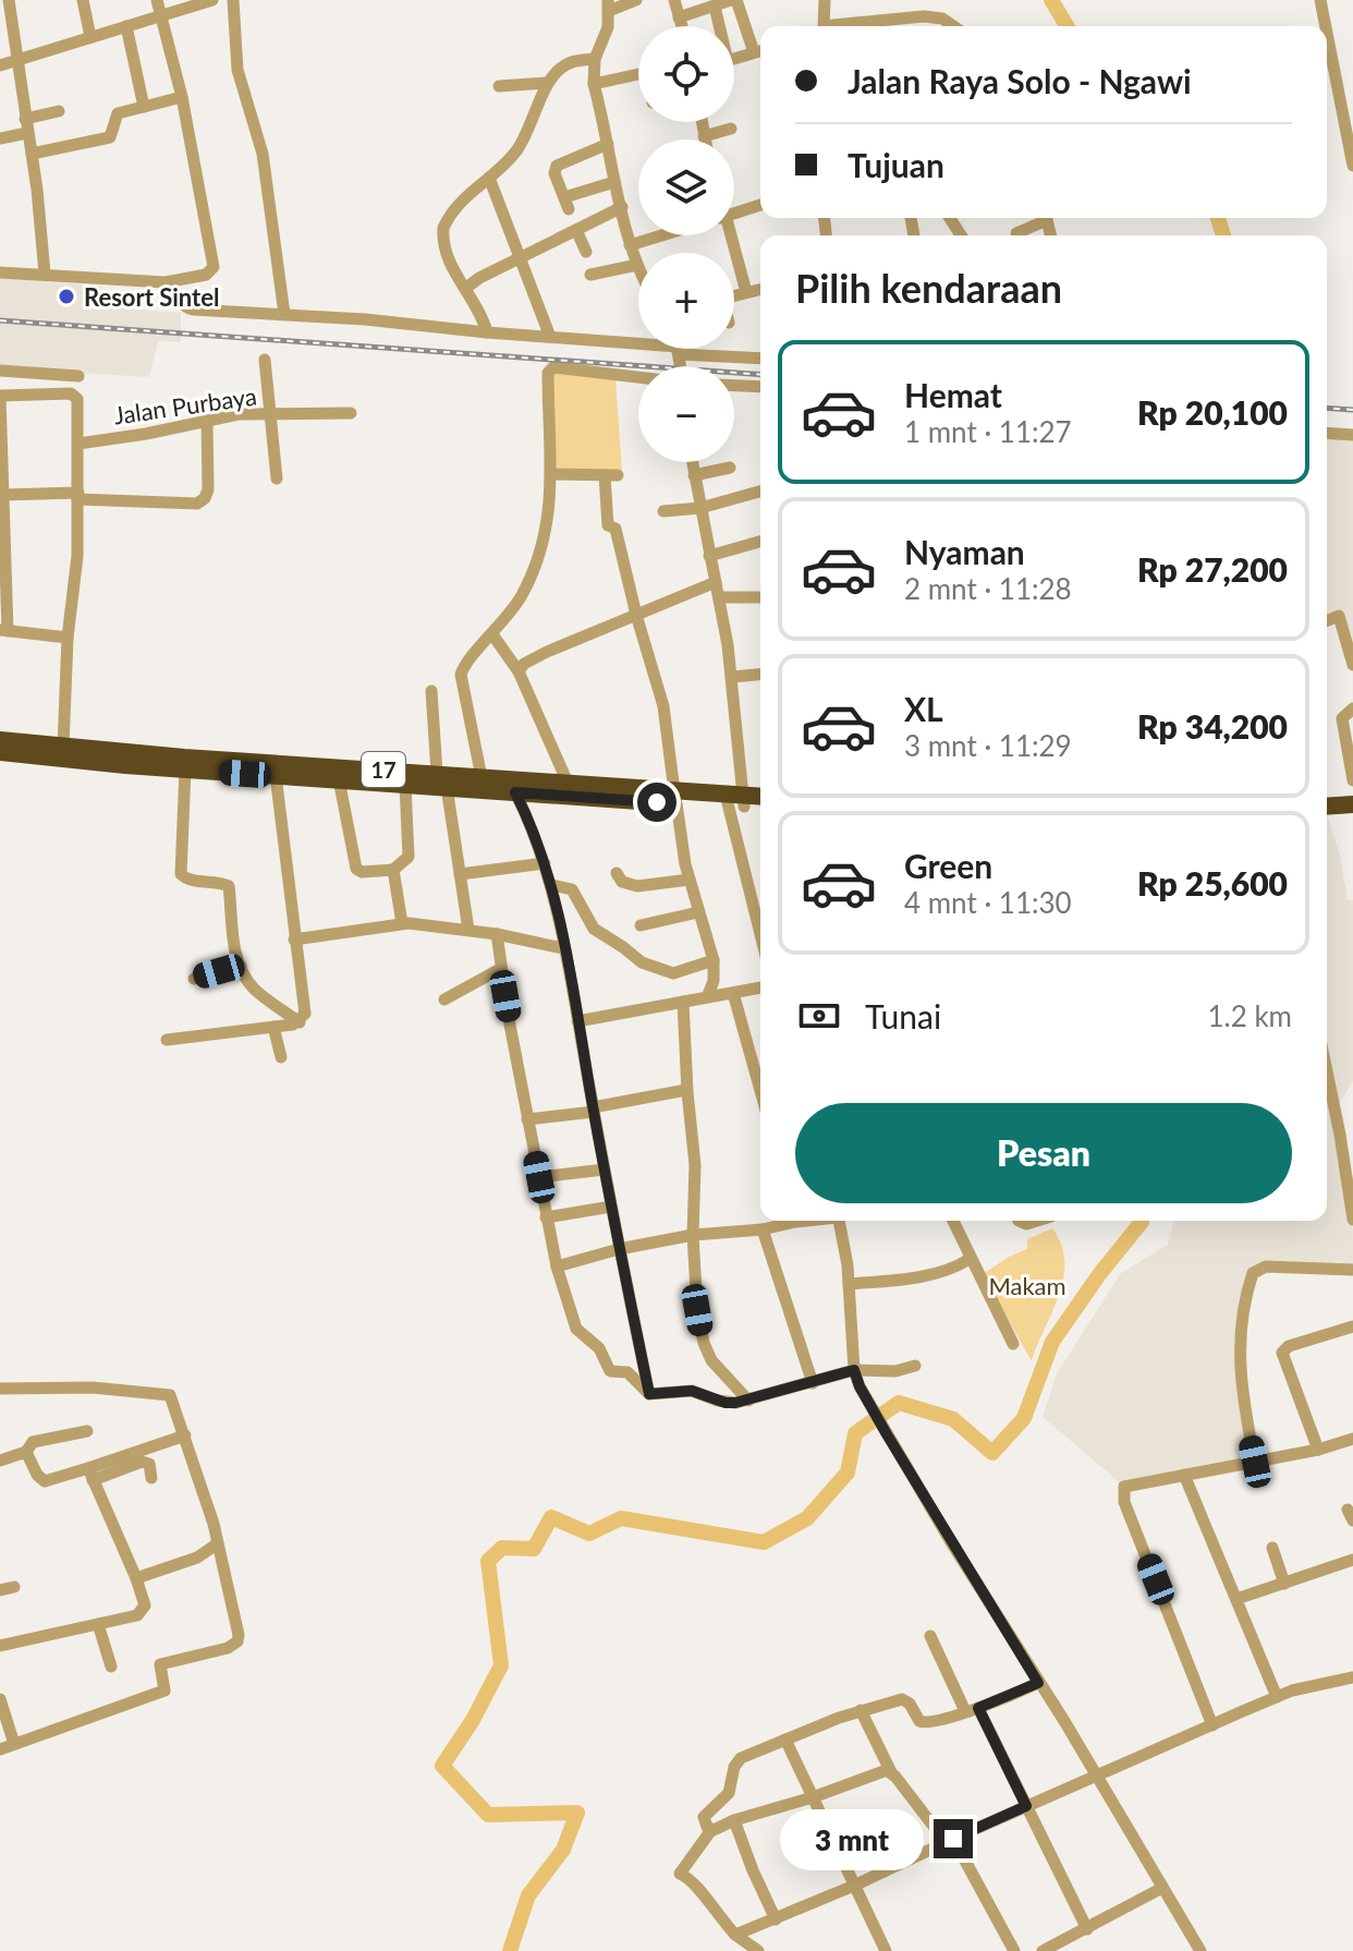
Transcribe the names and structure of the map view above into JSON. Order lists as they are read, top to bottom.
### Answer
{
  "streets": {
    "highway": ["17"],
    "street": ["Jalan Purbaya"]
  },
  "parks": ["Makam"],
  "places": ["Resort Sintel"],
  "page": {
    "map_buttons": ["+", "−"],
    "banner": ["Jalan Raya Solo - Ngawi", "Tujuan"],
    "heading": "Pilih kendaraan",
    "list": [
      {
        "name": "Hemat",
        "note": "1 mnt · 11:27",
        "value": "Rp 20,100"
      },
      {
        "name": "Nyaman",
        "note": "2 mnt · 11:28",
        "value": "Rp 27,200"
      },
      {
        "name": "XL",
        "note": "3 mnt · 11:29",
        "value": "Rp 34,200"
      },
      {
        "name": "Green",
        "note": "4 mnt · 11:30",
        "value": "Rp 25,600"
      }
    ],
    "pay": ["Tunai", "1.2 km"],
    "buttons": "Pesan",
    "bubble": "3 mnt"
  }
}
